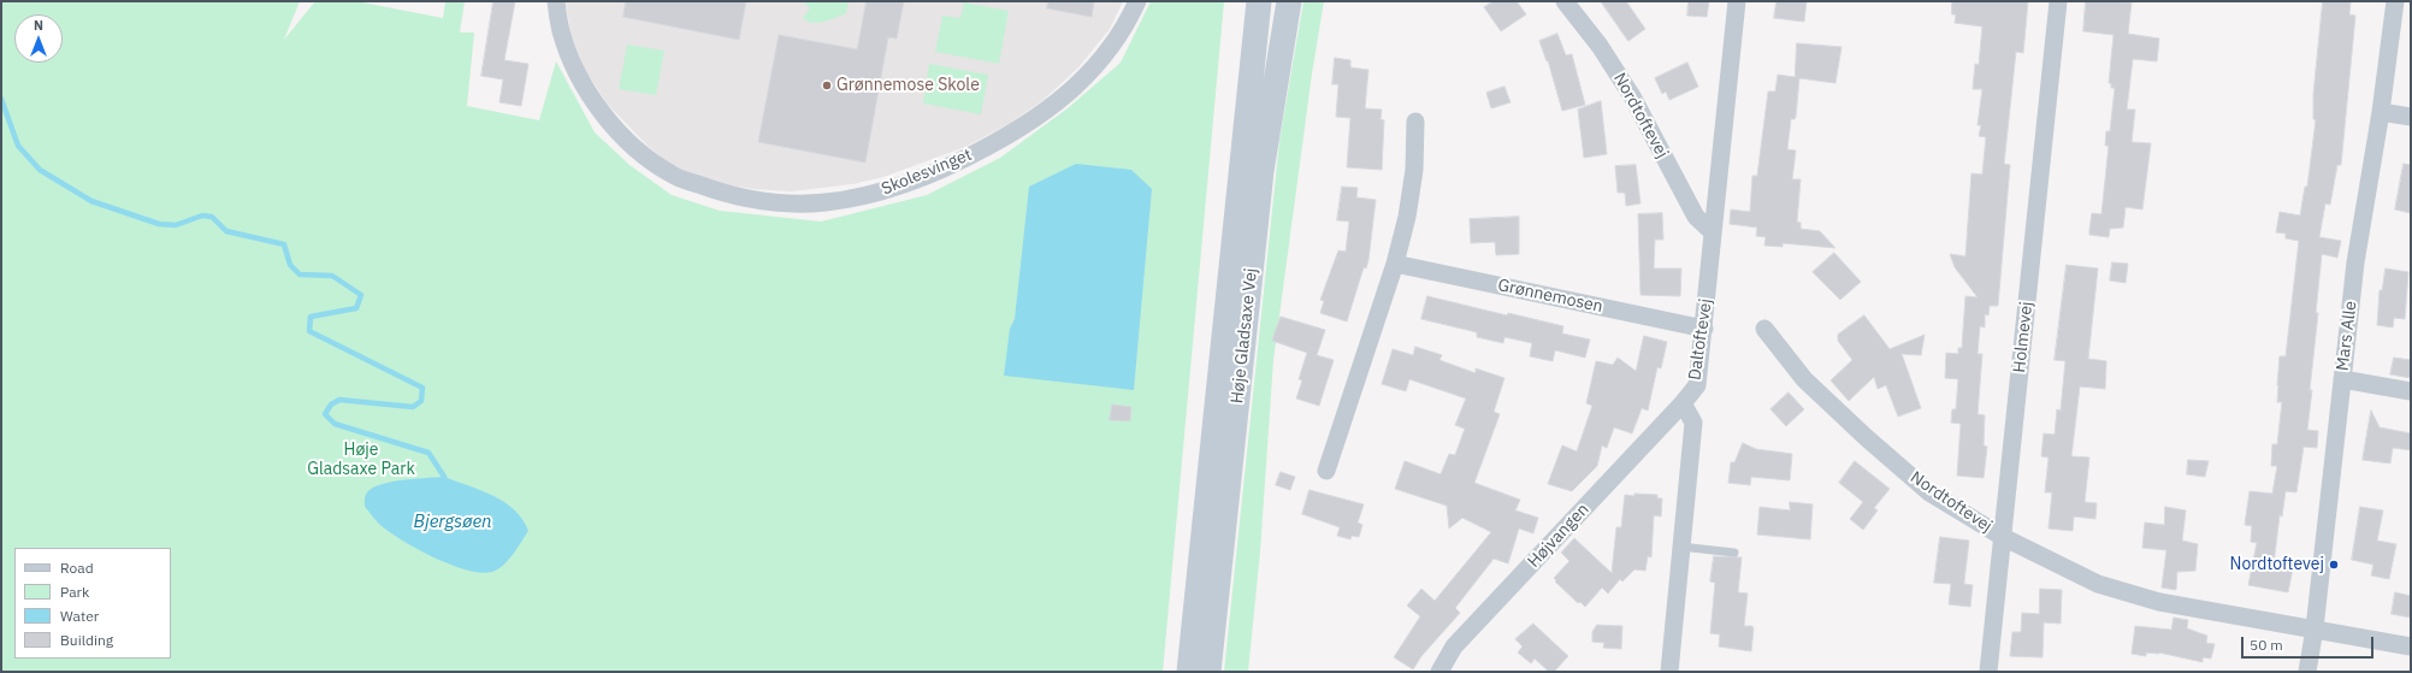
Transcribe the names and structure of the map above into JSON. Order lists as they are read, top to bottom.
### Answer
{
  "streets": {
    "street": [
      "Nordtoftevej",
      "Skolesvinget",
      "Grønnemosen",
      "Høje Gladsaxe Vej",
      "Mars Alle",
      "Holmevej",
      "Daltoftevej",
      "Højvangen"
    ]
  },
  "crossings": [
    ["Nordtoftevej", "Mars Alle"],
    ["Nordtoftevej", "Holmevej"],
    ["Nordtoftevej", "Daltoftevej"],
    ["Grønnemosen", "Daltoftevej"],
    ["Daltoftevej", "Højvangen"]
  ],
  "water": ["Bjergsøen"],
  "parks": ["Høje Gladsaxe Park"],
  "places": ["Grønnemose Skole", "Nordtoftevej"],
  "legend": [
    "Road",
    "Park",
    "Water",
    "Building"
  ],
  "scale_bar": "50 m",
  "north": "top"
}
